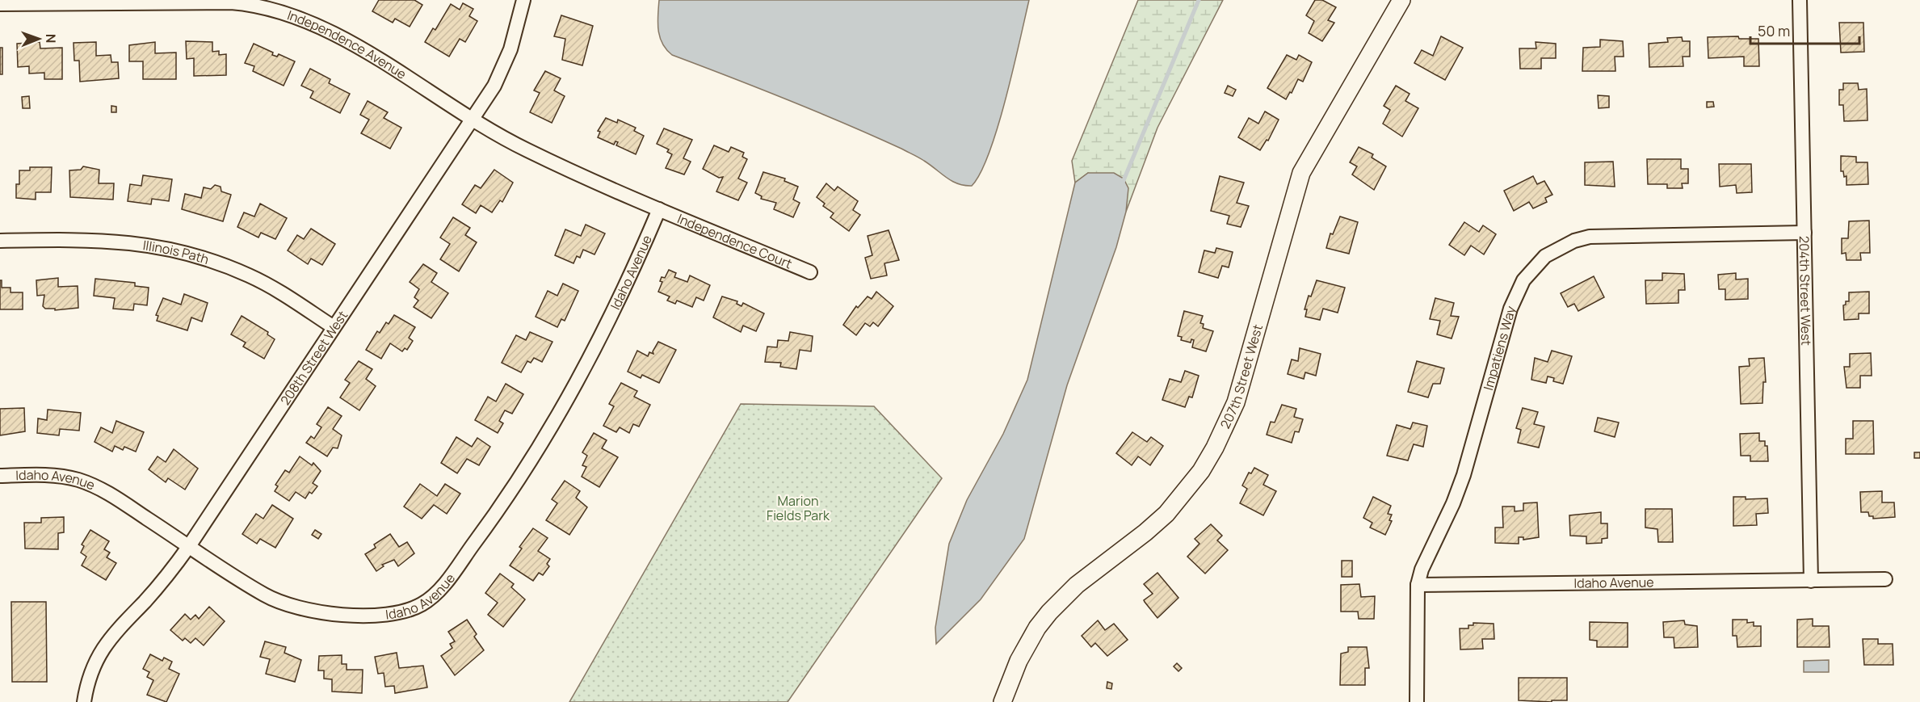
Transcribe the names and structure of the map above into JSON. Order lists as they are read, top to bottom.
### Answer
{
  "streets": {
    "street": [
      "Independence Avenue",
      "Independence Court",
      "Illinois Path",
      "Idaho Avenue",
      "204th Street West",
      "Impatiens Way",
      "208th Street West",
      "207th Street West"
    ]
  },
  "crossings": [
    ["Independence Avenue", "Independence Court"],
    ["Independence Avenue", "Idaho Avenue"],
    ["Independence Avenue", "208th Street West"],
    ["Independence Court", "Idaho Avenue"],
    ["Illinois Path", "208th Street West"],
    ["Idaho Avenue", "204th Street West"],
    ["Idaho Avenue", "Impatiens Way"],
    ["Idaho Avenue", "208th Street West"],
    ["204th Street West", "Impatiens Way"]
  ],
  "parks": ["Marion Fields Park"],
  "scale_bar": "50 m",
  "north": "right"
}
